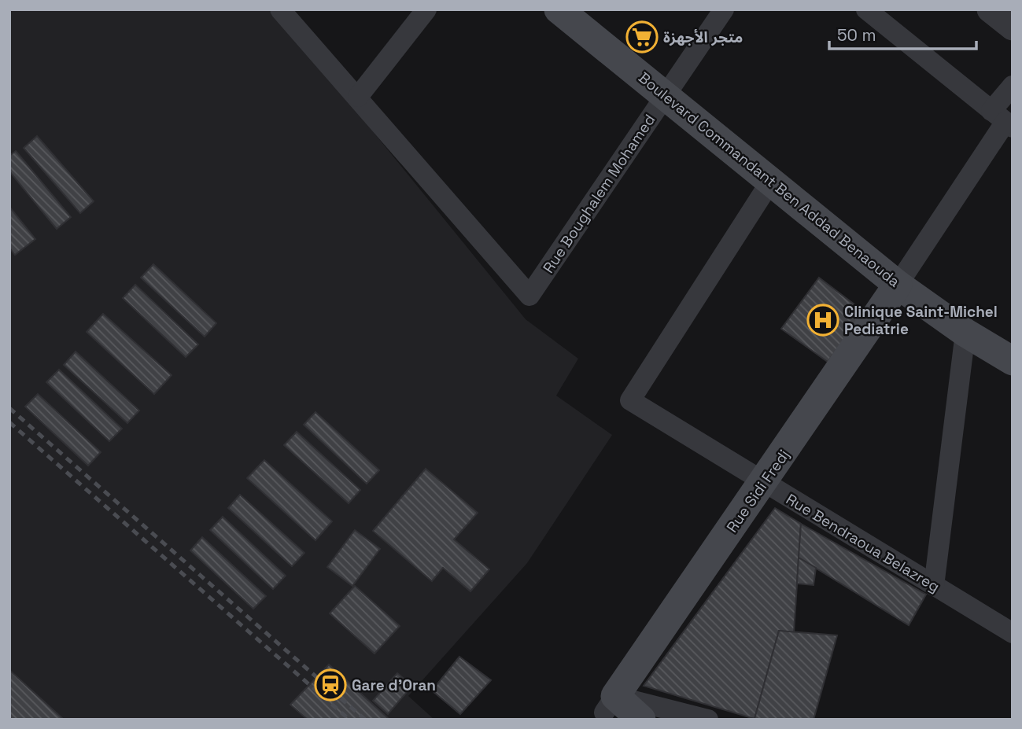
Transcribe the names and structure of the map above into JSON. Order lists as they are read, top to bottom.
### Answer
{
  "streets": {
    "main road": ["Boulevard Commandant Ben Addad Benaouda", "Rue Sidi Fredj"],
    "street": ["Rue Boughalem Mohamed", "Rue Bendraoua Belazreg"]
  },
  "crossings": [
    ["Boulevard Commandant Ben Addad Benaouda", "Rue Boughalem Mohamed"],
    ["Boulevard Commandant Ben Addad Benaouda", "Rue Sidi Fredj"],
    ["Boulevard Commandant Ben Addad Benaouda", "Rue Bendraoua Belazreg"],
    ["Rue Sidi Fredj", "Rue Bendraoua Belazreg"]
  ],
  "places": {
    "supermarket": ["متجر الأجهزة"],
    "hospital": ["Clinique Saint-Michel Pediatrie"],
    "station": ["Gare d'Oran"]
  },
  "scale_bar": "50 m"
}
